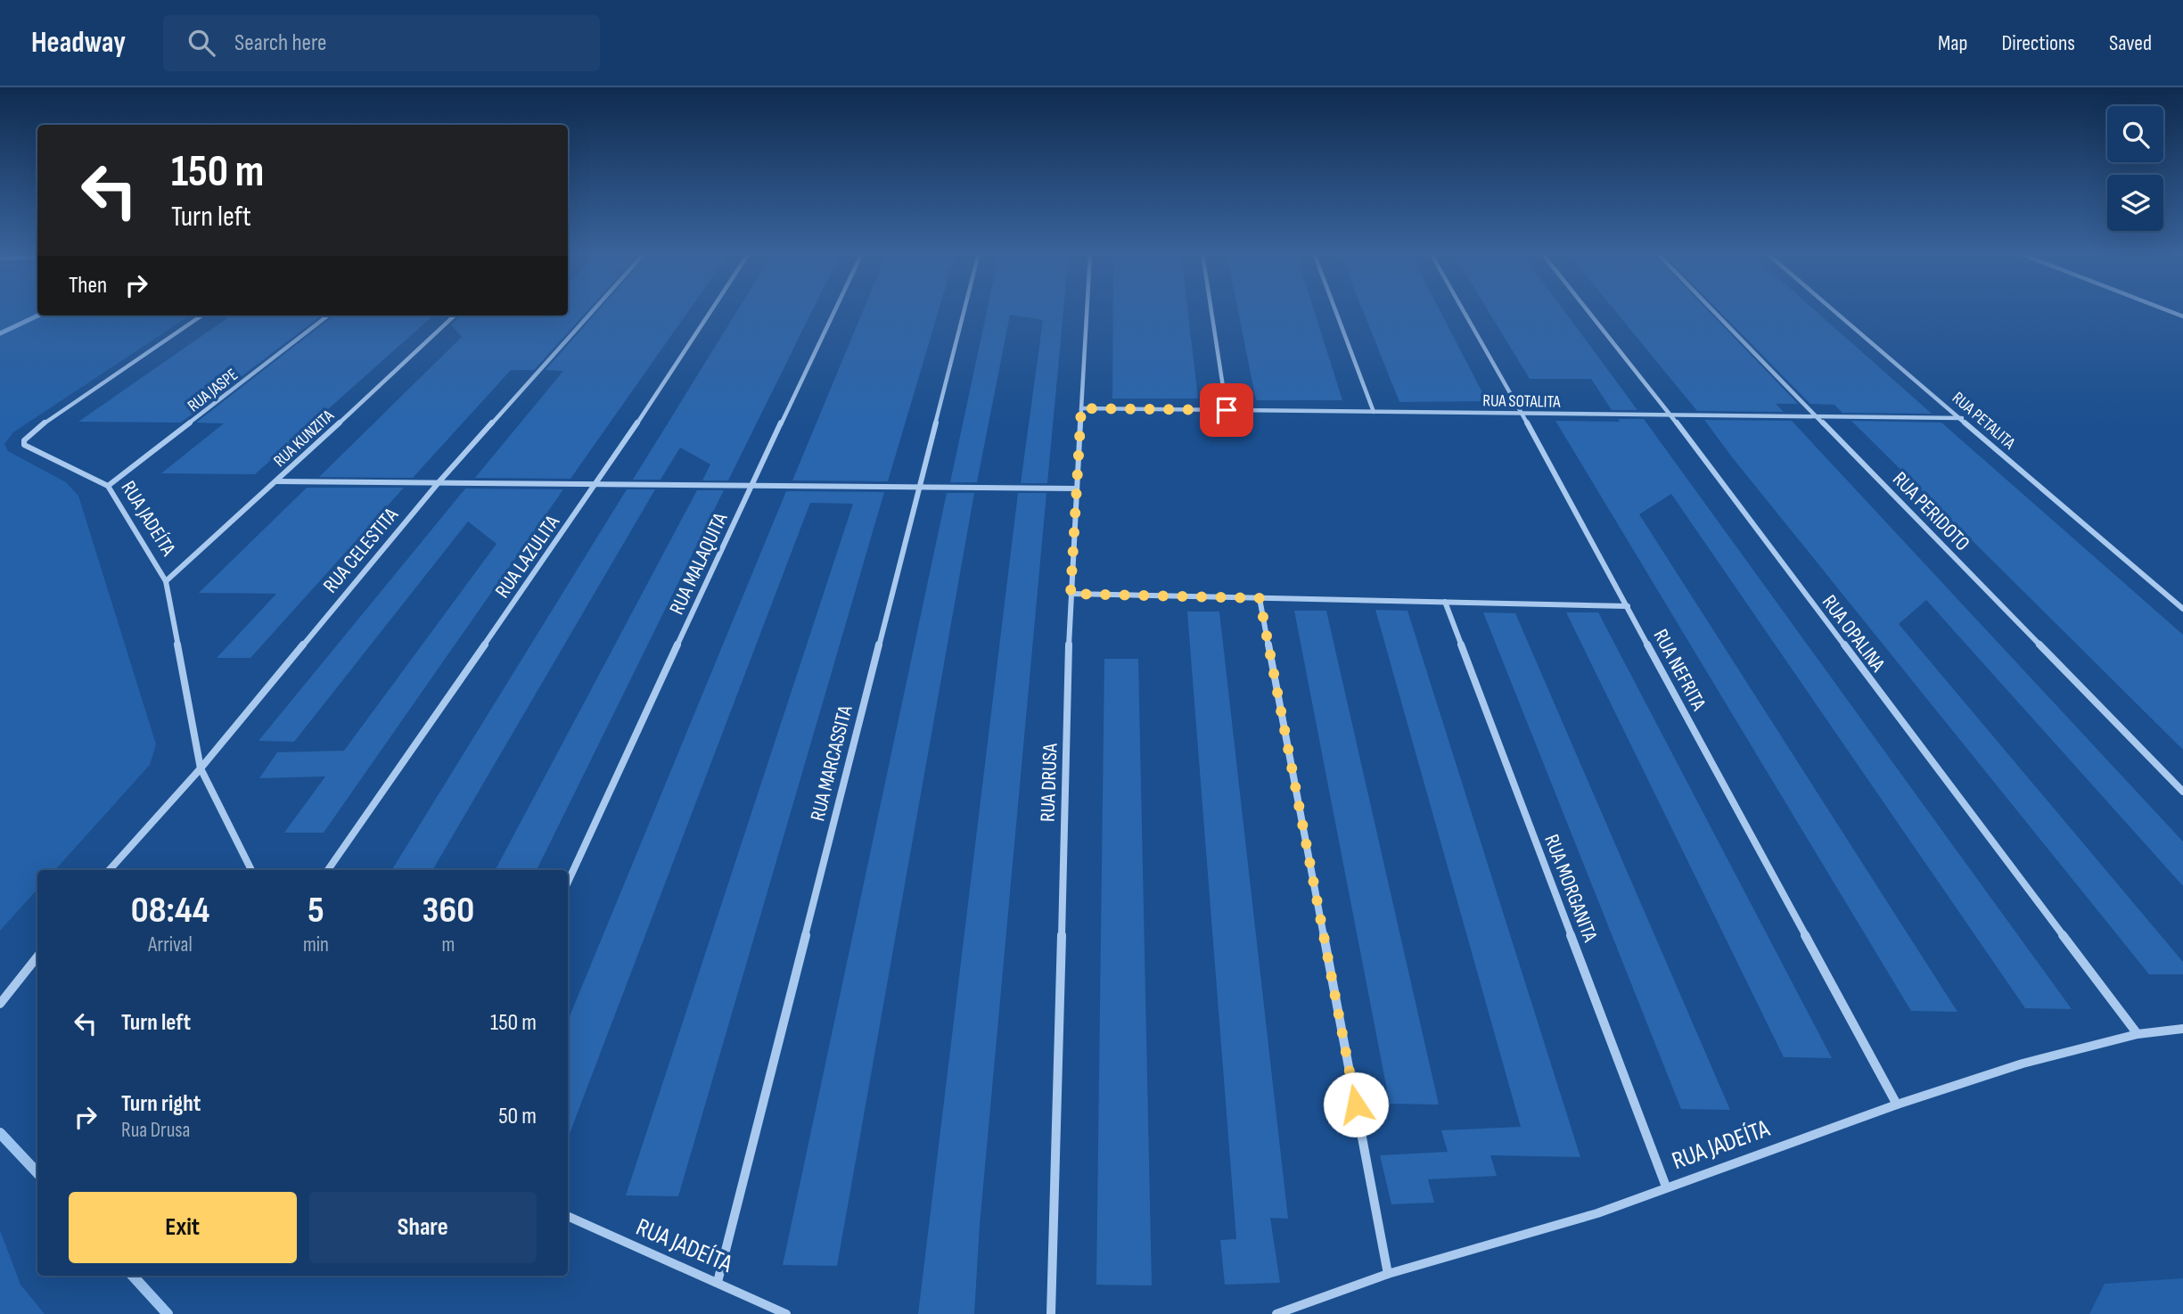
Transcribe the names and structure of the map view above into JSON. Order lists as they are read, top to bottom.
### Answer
{
  "streets": {
    "street": [
      "RUA JASPE",
      "RUA SOTALITA",
      "RUA PETALITA",
      "RUA KUNZITA",
      "RUA PERIDOTO",
      "RUA JADEÍTA",
      "RUA CELESTITA",
      "RUA LAZULITA",
      "RUA MALAQUITA",
      "RUA OPALINA",
      "RUA NEFRITA",
      "RUA MARCASSITA",
      "RUA DRUSA",
      "RUA MORGANITA"
    ]
  },
  "crossings": [
    ["RUA JASPE", "RUA JADEÍTA"],
    ["RUA SOTALITA", "RUA PETALITA"],
    ["RUA SOTALITA", "RUA PERIDOTO"],
    ["RUA SOTALITA", "RUA OPALINA"],
    ["RUA SOTALITA", "RUA NEFRITA"],
    ["RUA SOTALITA", "RUA DRUSA"],
    ["RUA KUNZITA", "RUA JADEÍTA"],
    ["RUA JADEÍTA", "RUA CELESTITA"],
    ["RUA JADEÍTA", "RUA OPALINA"],
    ["RUA JADEÍTA", "RUA NEFRITA"],
    ["RUA JADEÍTA", "RUA MARCASSITA"],
    ["RUA JADEÍTA", "RUA MORGANITA"]
  ],
  "page": {
    "header": "Headway",
    "search": "Search here",
    "nav": ["Map", "Directions", "Saved"],
    "turn": ["150 m", "Turn left"],
    "then": "Then",
    "eta": [
      "08:44",
      "Arrival",
      "5",
      "min",
      "360",
      "m"
    ],
    "list": [
      {
        "name": "Turn left",
        "value": "150 m"
      },
      {
        "name": "Turn right",
        "note": "Rua Drusa",
        "value": "50 m"
      }
    ],
    "buttons": ["Exit", "Share"]
  }
}
